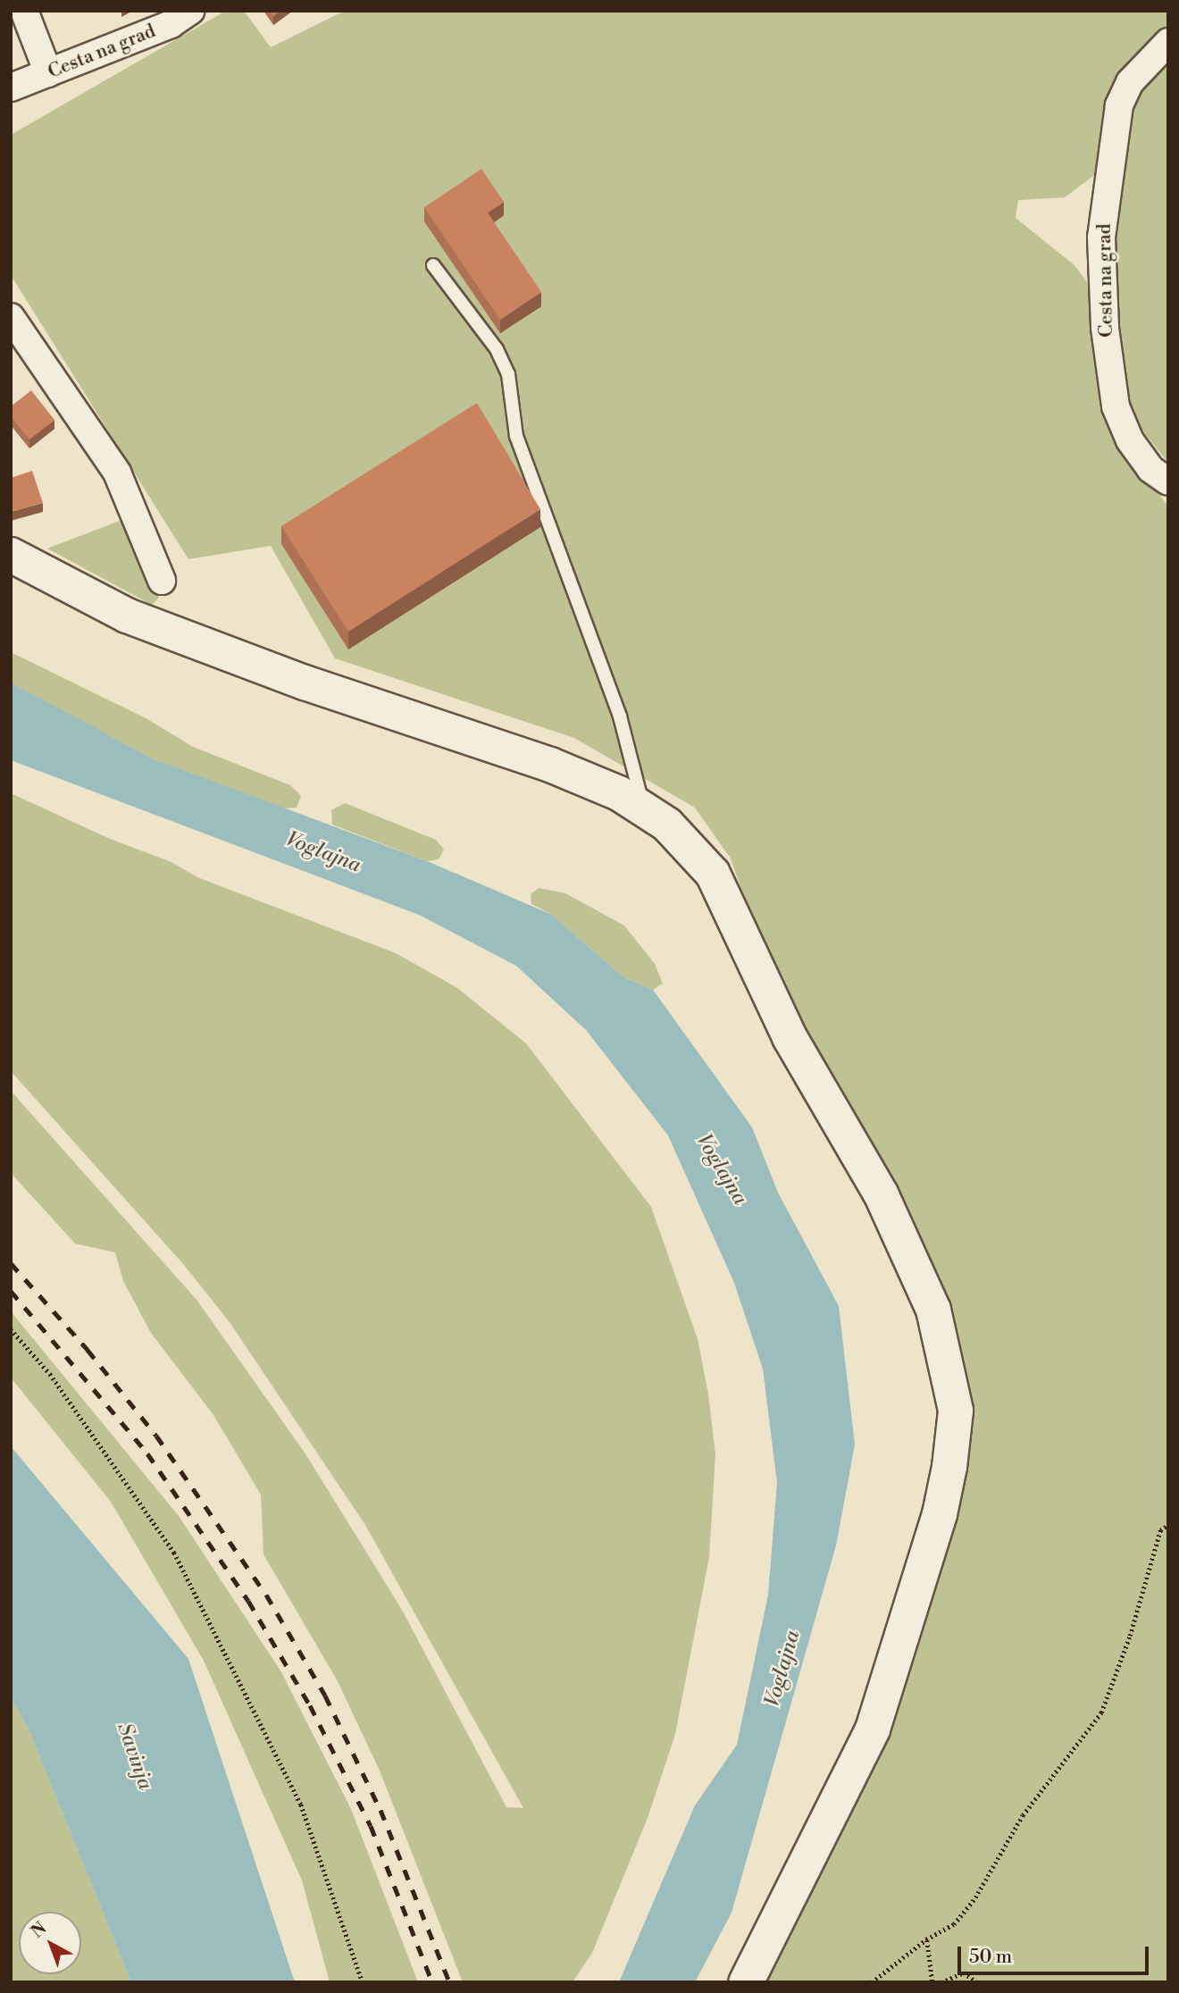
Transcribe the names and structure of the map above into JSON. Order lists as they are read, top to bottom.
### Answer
{
  "streets": {
    "street": ["Cesta na grad"]
  },
  "water": ["Voglajna", "Savinja"],
  "scale_bar": "50 m",
  "north": "top left"
}
